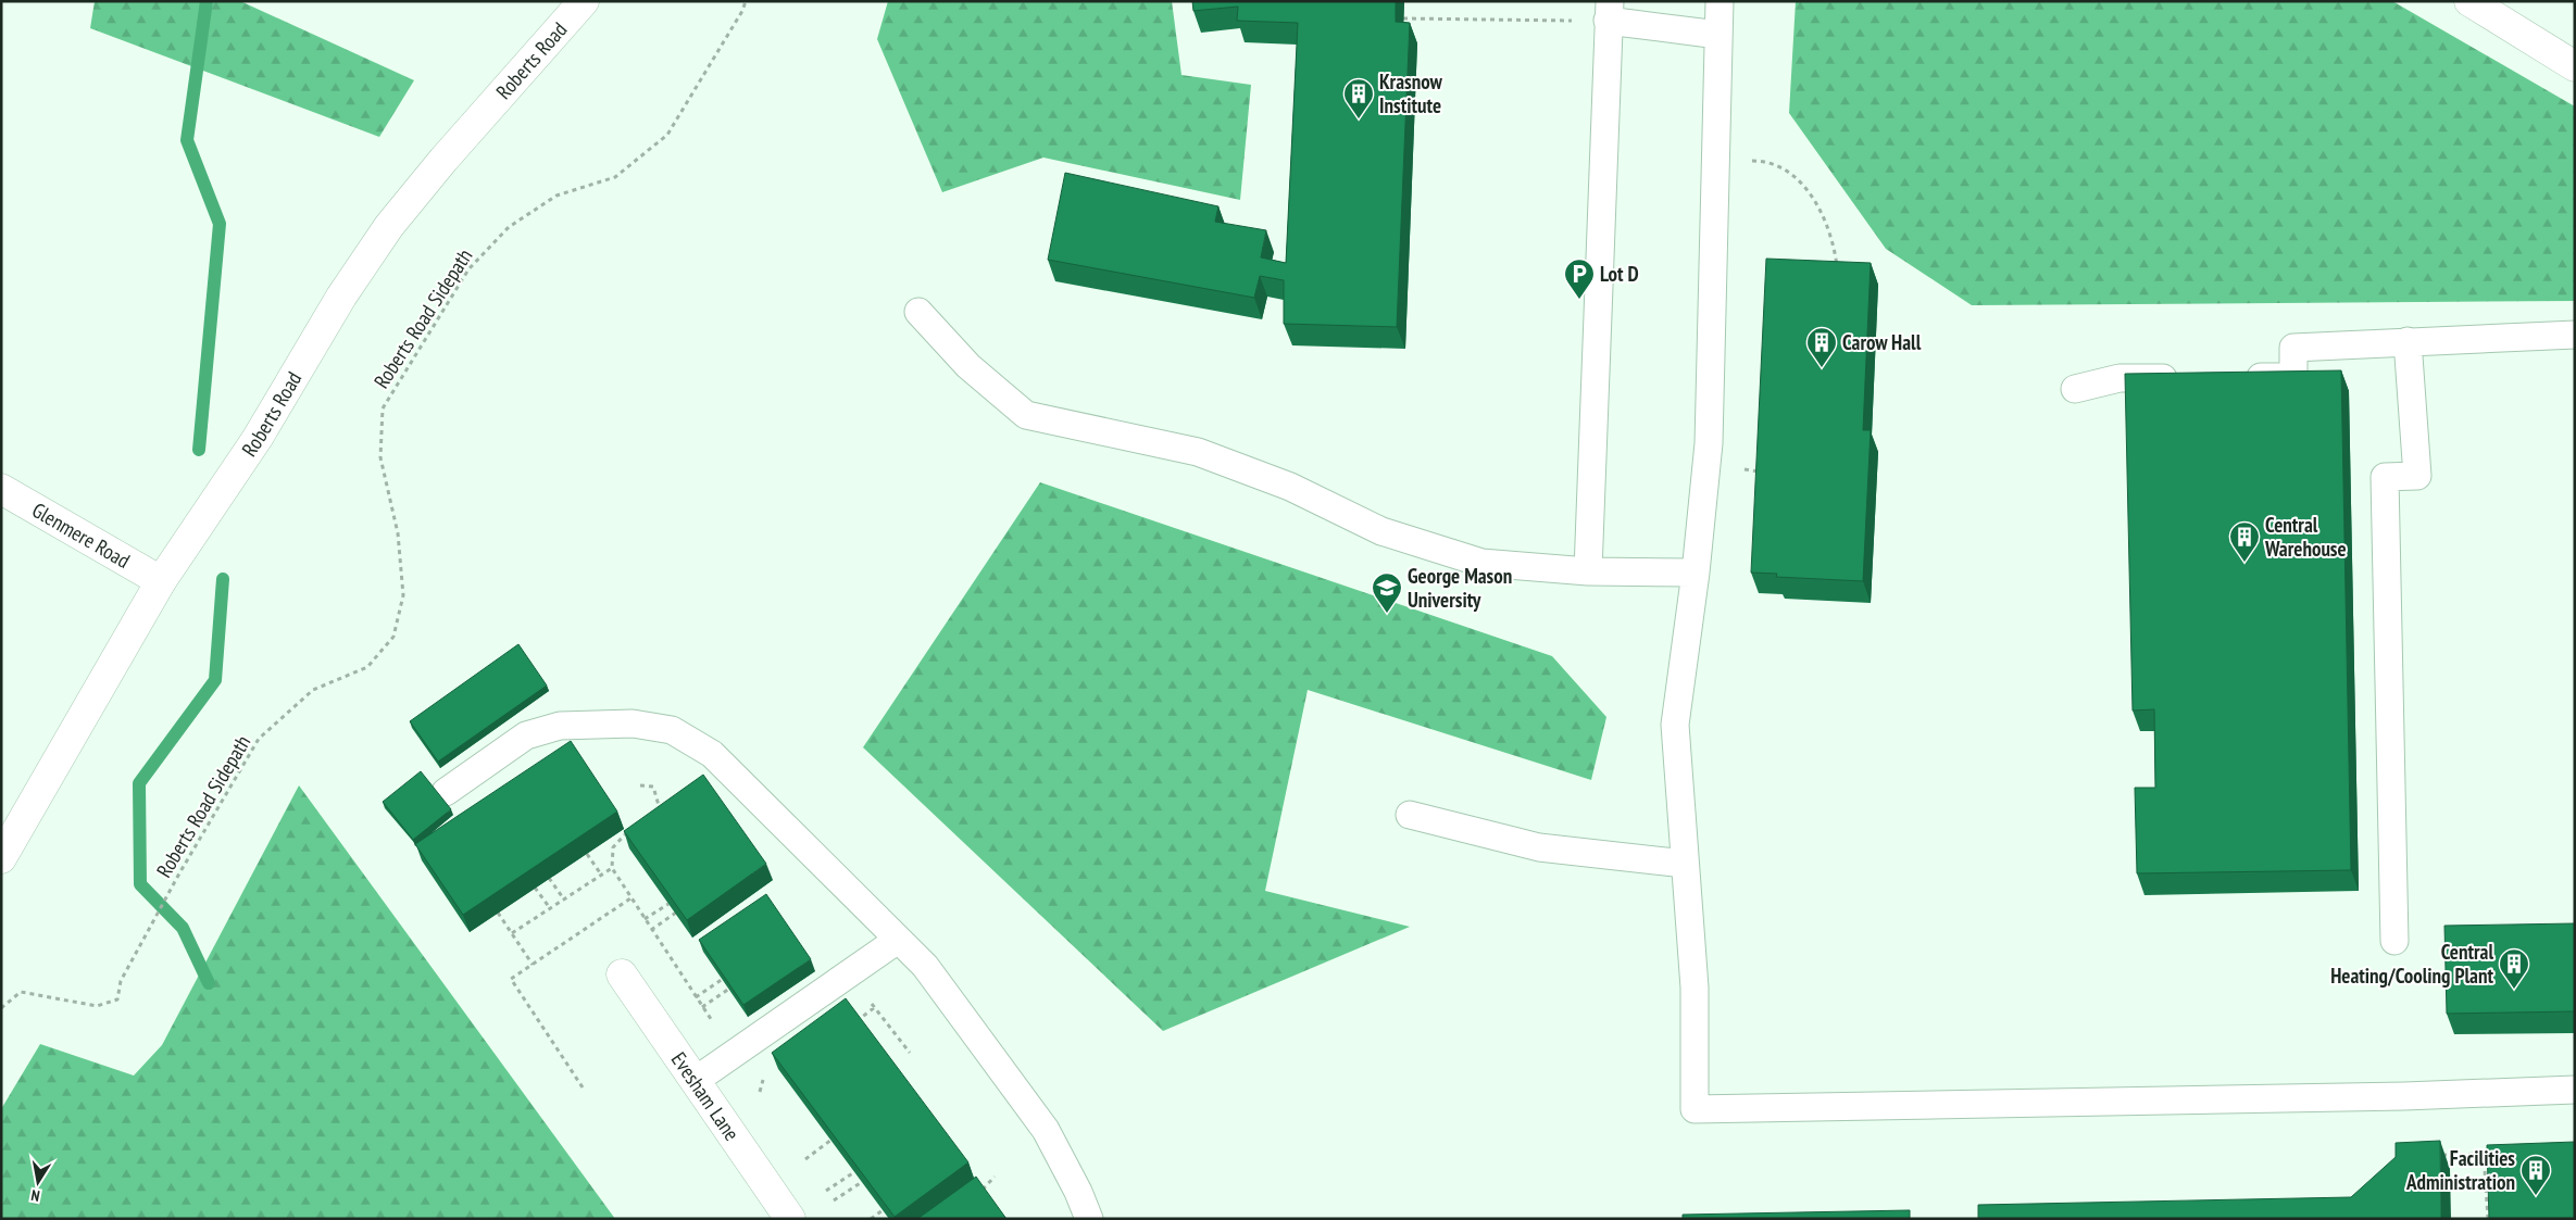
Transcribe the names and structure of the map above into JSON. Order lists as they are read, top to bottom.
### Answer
{
  "streets": {
    "main road": ["Roberts Road", "Glenmere Road", "Evesham Lane"],
    "path": ["Roberts Road Sidepath"]
  },
  "crossings": [
    ["Roberts Road", "Glenmere Road"]
  ],
  "places": {
    "building": [
      "Krasnow Institute",
      "Carow Hall",
      "Central Warehouse",
      "Central Heating/Cooling Plant",
      "Facilities Administration"
    ],
    "parking": ["Lot D"],
    "school or university": ["George Mason University"]
  },
  "north": "bottom"
}
